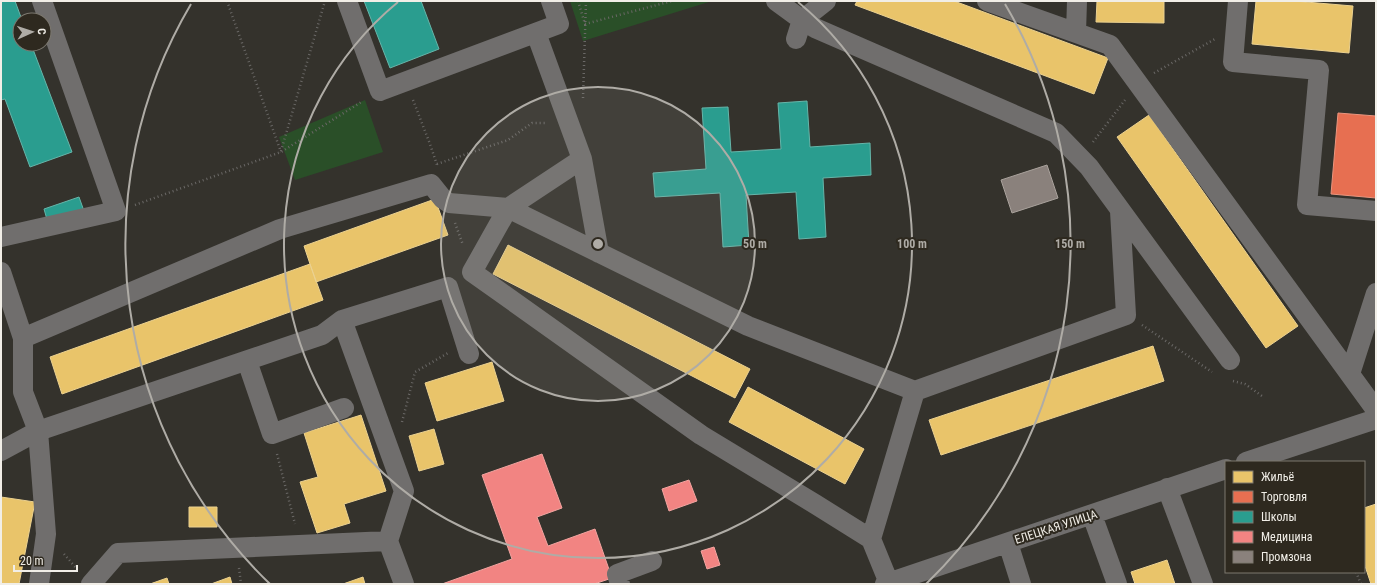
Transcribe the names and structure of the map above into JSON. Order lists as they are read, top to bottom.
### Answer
{
  "streets": {
    "street": ["ЕЛЕЦКАЯ УЛИЦА"]
  },
  "legend": [
    "Жильё",
    "Торговля",
    "Школы",
    "Медицина",
    "Промзона"
  ],
  "scale_bar": "20 m",
  "north": "right",
  "rings": ["50 m", "100 m", "150 m"]
}
